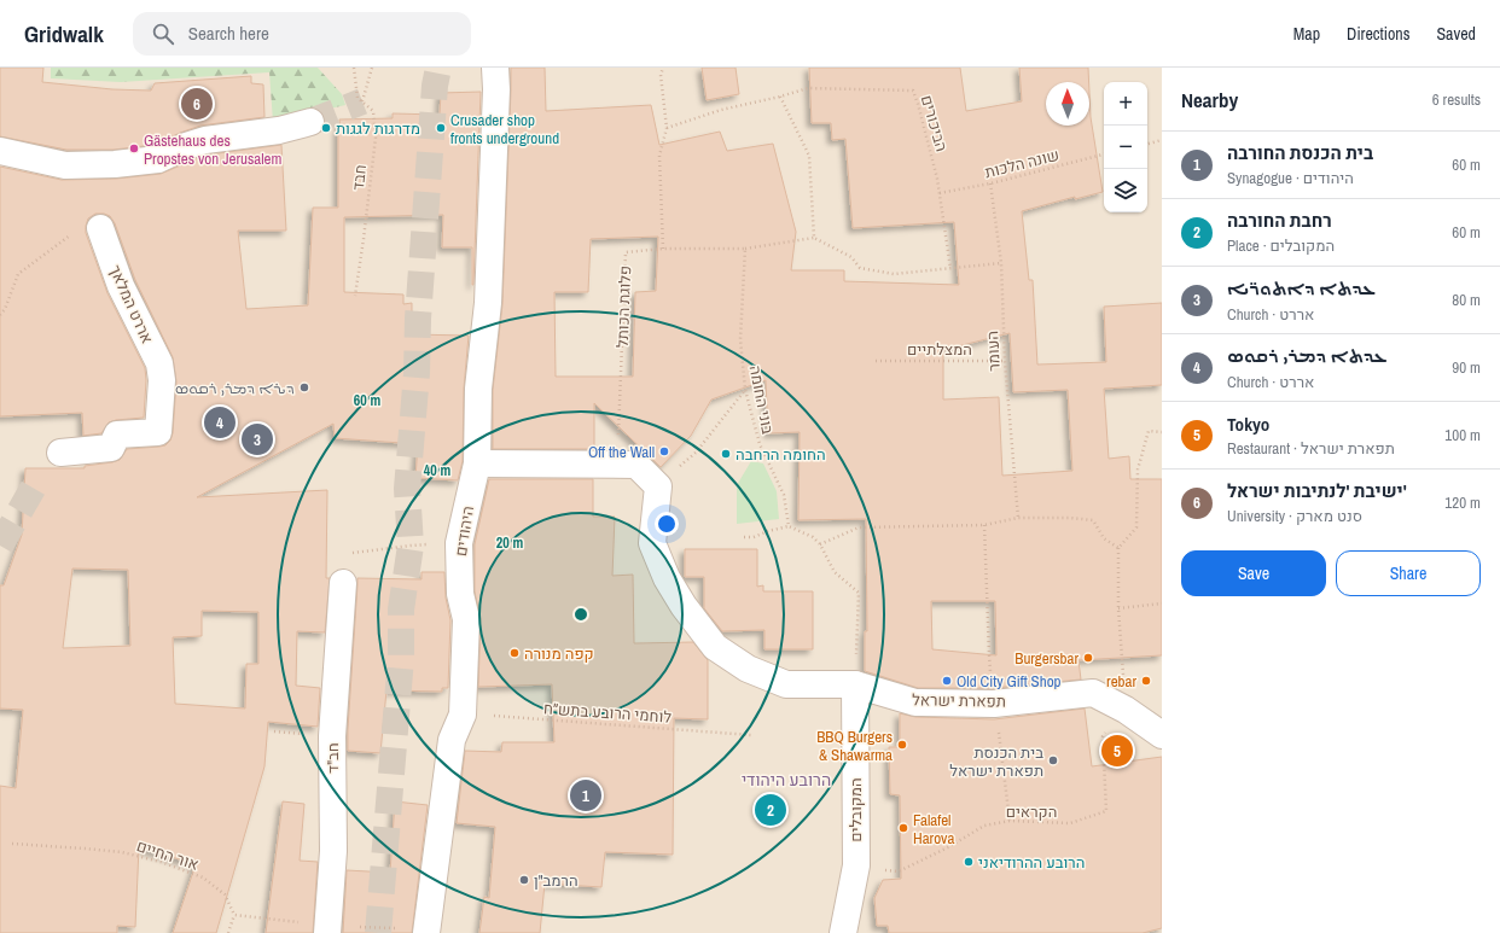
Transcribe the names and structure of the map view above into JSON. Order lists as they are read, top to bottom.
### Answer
{
  "streets": {
    "street": [
      "אררט המלאך",
      "היהודים",
      "תפארת ישראל",
      "חב\"ד",
      "המקובלים"
    ],
    "path": [
      "הביכורים",
      "שונה הלכות",
      "חבד",
      "פלוגת הכותל",
      "המצלתיים",
      "העומר",
      "בוני החומה",
      "לוחמי הרובע בתש״ח",
      "הקראים",
      "אור החיים"
    ]
  },
  "crossings": [
    ["הביכורים", "שונה הלכות"],
    ["שונה הלכות", "העומר"],
    ["המצלתיים", "העומר"],
    ["היהודים", "לוחמי הרובע בתש״ח"],
    ["תפארת ישראל", "המקובלים"],
    ["תפארת ישראל", "הקראים"],
    ["המקובלים", "הקראים"]
  ],
  "districts": ["הרובע היהודי"],
  "places": [
    "מדרגות לגגות",
    "Crusader shop fronts underground",
    "Gästehaus des Propstes von Jerusalem",
    "ܕܝܪܐ ܕܡܪܝ ܪܩܘܣ",
    "Off the Wall",
    "החומה הרחבה",
    "קפה מנורה",
    "Burgersbar",
    "Old City Gift Shop",
    "rebar",
    "BBQ Burgers & Shawarma",
    "בית הכנסת תפארת ישראל",
    "Falafel Harova",
    "הרובע ההרודיאני",
    "הרמב\"ן"
  ],
  "north": "top",
  "page": {
    "header": "Gridwalk",
    "search": "Search here",
    "nav": ["Map", "Directions", "Saved"],
    "heading": ["Nearby", "6 results"],
    "map_buttons": ["+", "−"],
    "pins": [
      "6",
      "4",
      "3",
      "5",
      "1",
      "2"
    ],
    "list": [
      {
        "mark": "1",
        "name": "בית הכנסת החורבה",
        "note": "Synagogue · היהודים",
        "value": "60 m"
      },
      {
        "mark": "2",
        "name": "רחבת החורבה",
        "note": "Place · המקובלים",
        "value": "60 m"
      },
      {
        "mark": "3",
        "name": "ܥܕܬܐ ܕܐܬܘܖ̈ܝܐ",
        "note": "Church · אררט",
        "value": "80 m"
      },
      {
        "mark": "4",
        "name": "ܥܕܬܐ ܕܡܪܝ ܪܩܘܣ",
        "note": "Church · אררט",
        "value": "90 m"
      },
      {
        "mark": "5",
        "name": "Tokyo",
        "note": "Restaurant · תפארת ישראל",
        "value": "100 m"
      },
      {
        "mark": "6",
        "name": "ישיבת 'לנתיבות ישראל'",
        "note": "University · סנט מארק",
        "value": "120 m"
      }
    ],
    "buttons": ["Save", "Share"]
  },
  "rings": ["60 m", "40 m", "20 m"]
}
